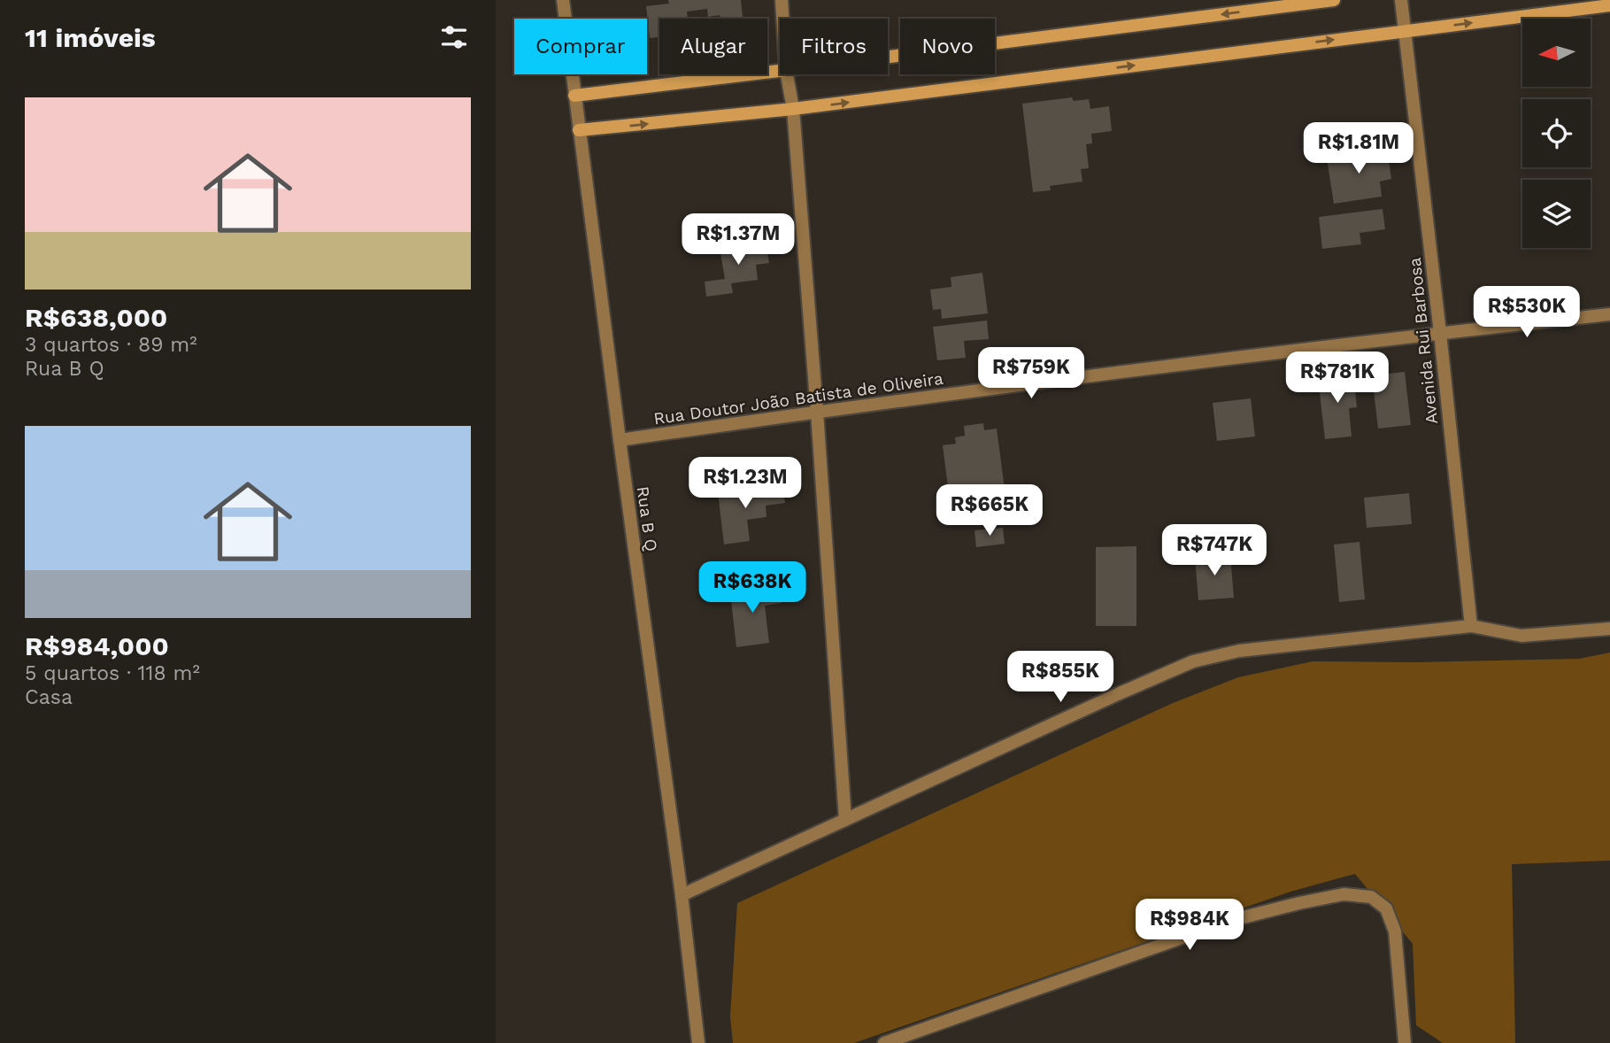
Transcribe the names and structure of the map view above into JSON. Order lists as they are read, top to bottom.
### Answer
{
  "streets": {
    "street": ["Avenida Rui Barbosa", "Rua Doutor João Batista de Oliveira", "Rua B Q"]
  },
  "crossings": [
    ["Avenida Rui Barbosa", "Rua Doutor João Batista de Oliveira"],
    ["Rua Doutor João Batista de Oliveira", "Rua B Q"]
  ],
  "north": "left",
  "page": {
    "heading": "11 imóveis",
    "chip": [
      "Comprar",
      "Alugar",
      "Filtros",
      "Novo"
    ],
    "list": [
      {
        "name": "R$638,000",
        "note": "3 quartos · 89 m² · Rua B Q"
      },
      {
        "name": "R$984,000",
        "note": "5 quartos · 118 m² · Casa"
      }
    ],
    "price": [
      "R$1.81M",
      "R$1.37M",
      "R$530K",
      "R$759K",
      "R$781K",
      "R$1.23M",
      "R$665K",
      "R$747K",
      "R$638K",
      "R$855K",
      "R$984K"
    ]
  }
}
